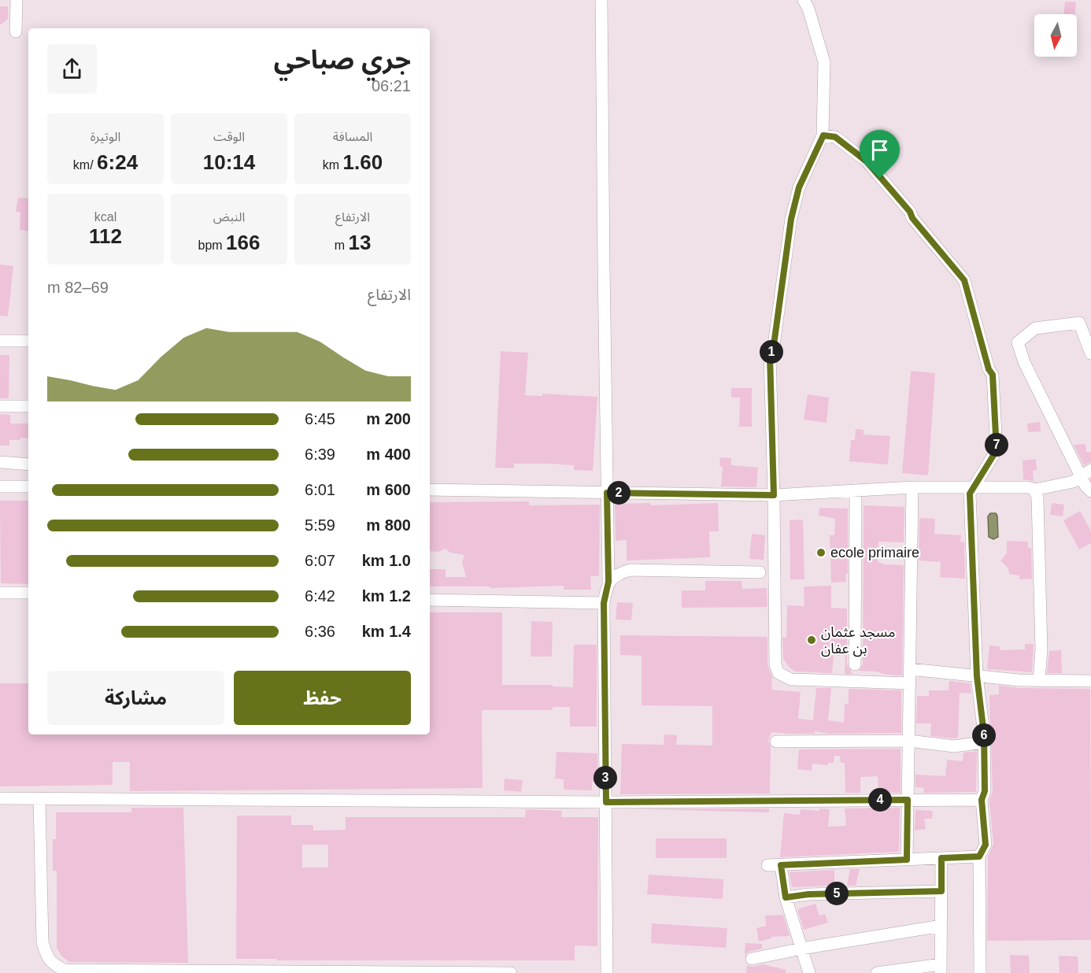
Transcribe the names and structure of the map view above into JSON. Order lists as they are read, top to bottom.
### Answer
{
  "places": ["ecole primaire", "مسجد عثمان بن عفان"],
  "north": "bottom",
  "page": {
    "heading": ["جري صباحي", "06:21"],
    "stats": [
      ["المسافة", "1.60 km"],
      ["الوقت", "10:14"],
      ["الوتيرة", "6:24 /km"],
      ["الارتفاع", "13 m"],
      ["النبض", "166 bpm"],
      ["kcal", "112"]
    ],
    "chart": ["الارتفاع", "69–82 m"],
    "pins": [
      "1",
      "7",
      "2",
      "6",
      "3",
      "4",
      "5"
    ],
    "list": [
      {
        "name": "200 m",
        "note": "6:45"
      },
      {
        "name": "400 m",
        "note": "6:39"
      },
      {
        "name": "600 m",
        "note": "6:01"
      },
      {
        "name": "800 m",
        "note": "5:59"
      },
      {
        "name": "1.0 km",
        "note": "6:07"
      },
      {
        "name": "1.2 km",
        "note": "6:42"
      },
      {
        "name": "1.4 km",
        "note": "6:36"
      }
    ],
    "buttons": ["حفظ", "مشاركة"]
  }
}
